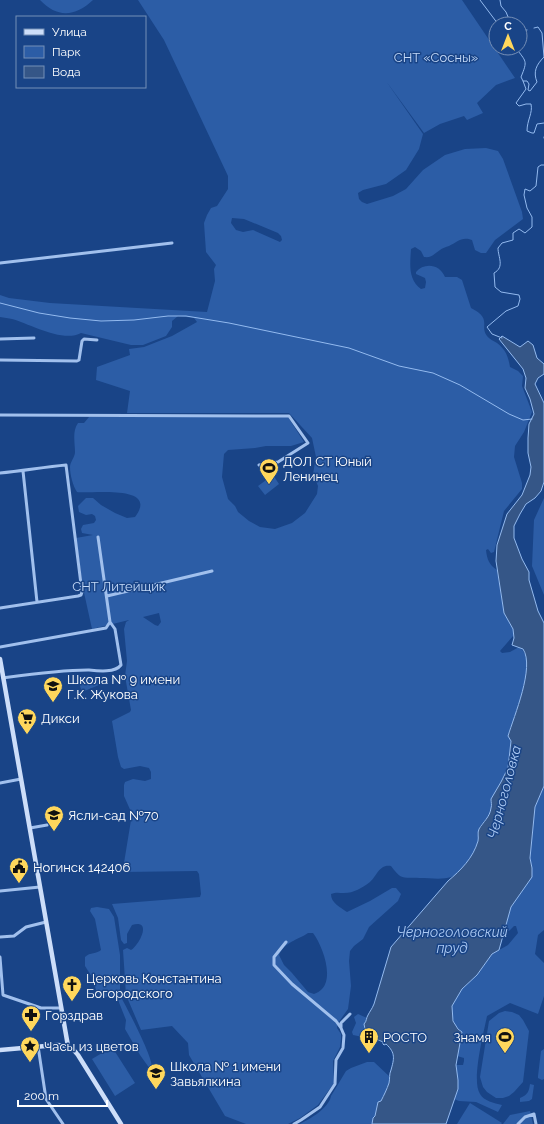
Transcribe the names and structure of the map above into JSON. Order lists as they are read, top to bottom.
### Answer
{
  "water": ["Черноголовка", "Черноголовский пруд"],
  "parks": ["СНТ «Сосны»", "СНТ Литейщик"],
  "places": {
    "sports": ["ДОЛ СТ Юный Ленинец", "Знамя"],
    "school or university": ["Школа № 9 имени Г.К. Жукова", "Ясли-сад №70", "Школа № 1 имени Завьялкина"],
    "supermarket": ["Дикси"],
    "public building": ["Ногинск 142406"],
    "church": ["Церковь Константина Богородского"],
    "pharmacy": ["Горздрав"],
    "building": ["РОСТО"],
    "place": ["Часы из цветов"]
  },
  "legend": ["Улица", "Парк", "Вода"],
  "scale_bar": "200 m",
  "north": "top"
}
